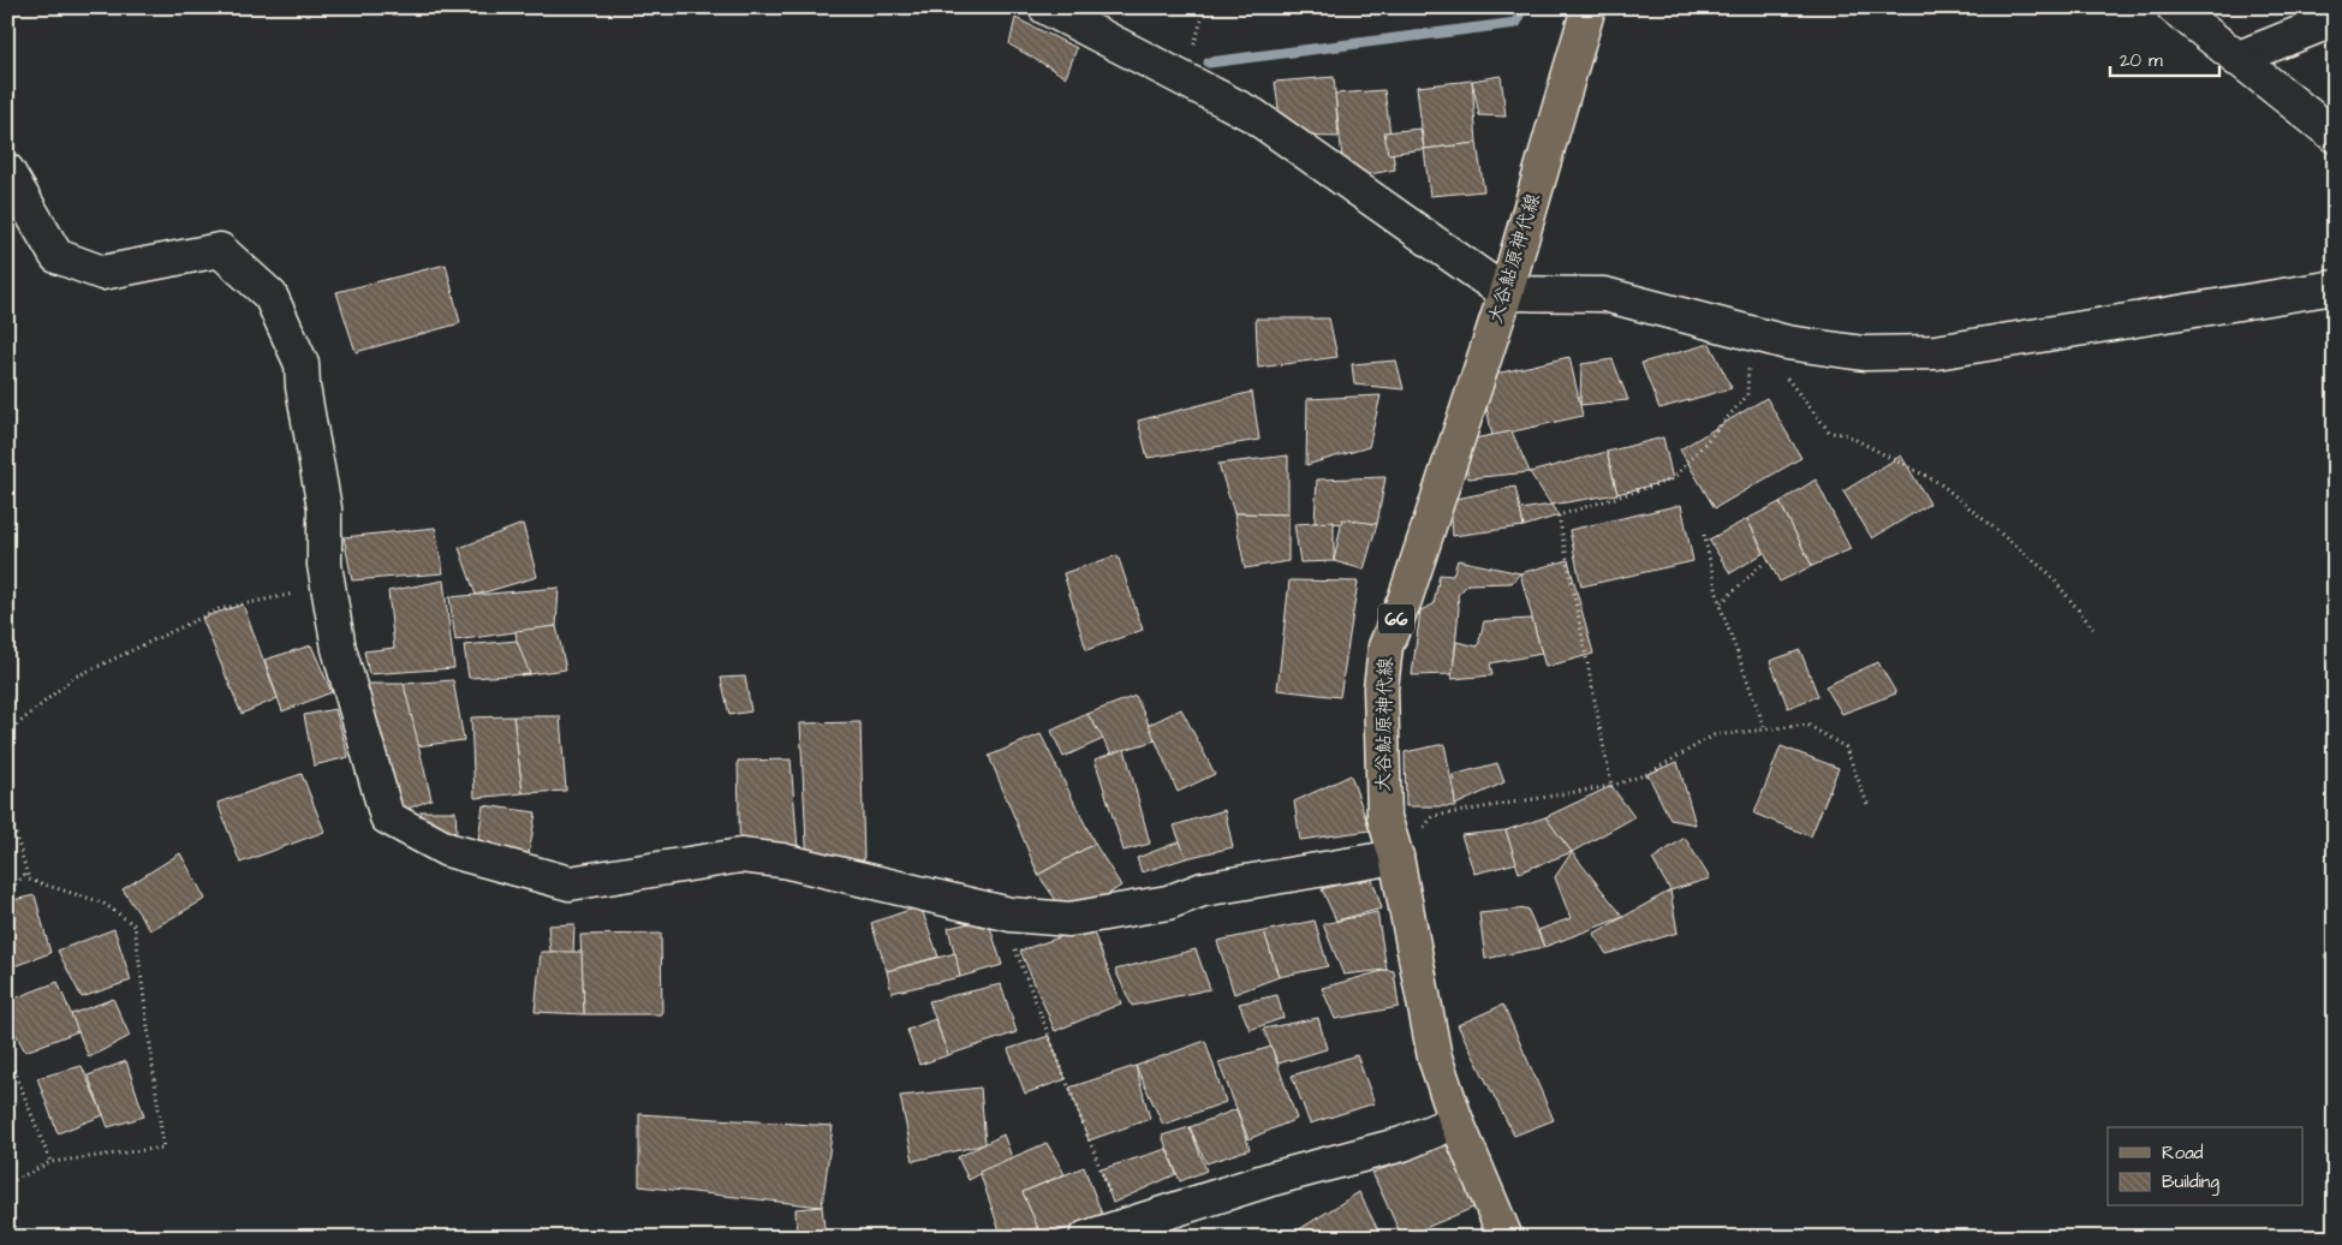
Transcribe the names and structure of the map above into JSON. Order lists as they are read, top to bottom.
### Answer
{
  "streets": {
    "main road": ["大谷鮎原神代線", "66"]
  },
  "legend": ["Road", "Building"],
  "scale_bar": "20 m"
}
